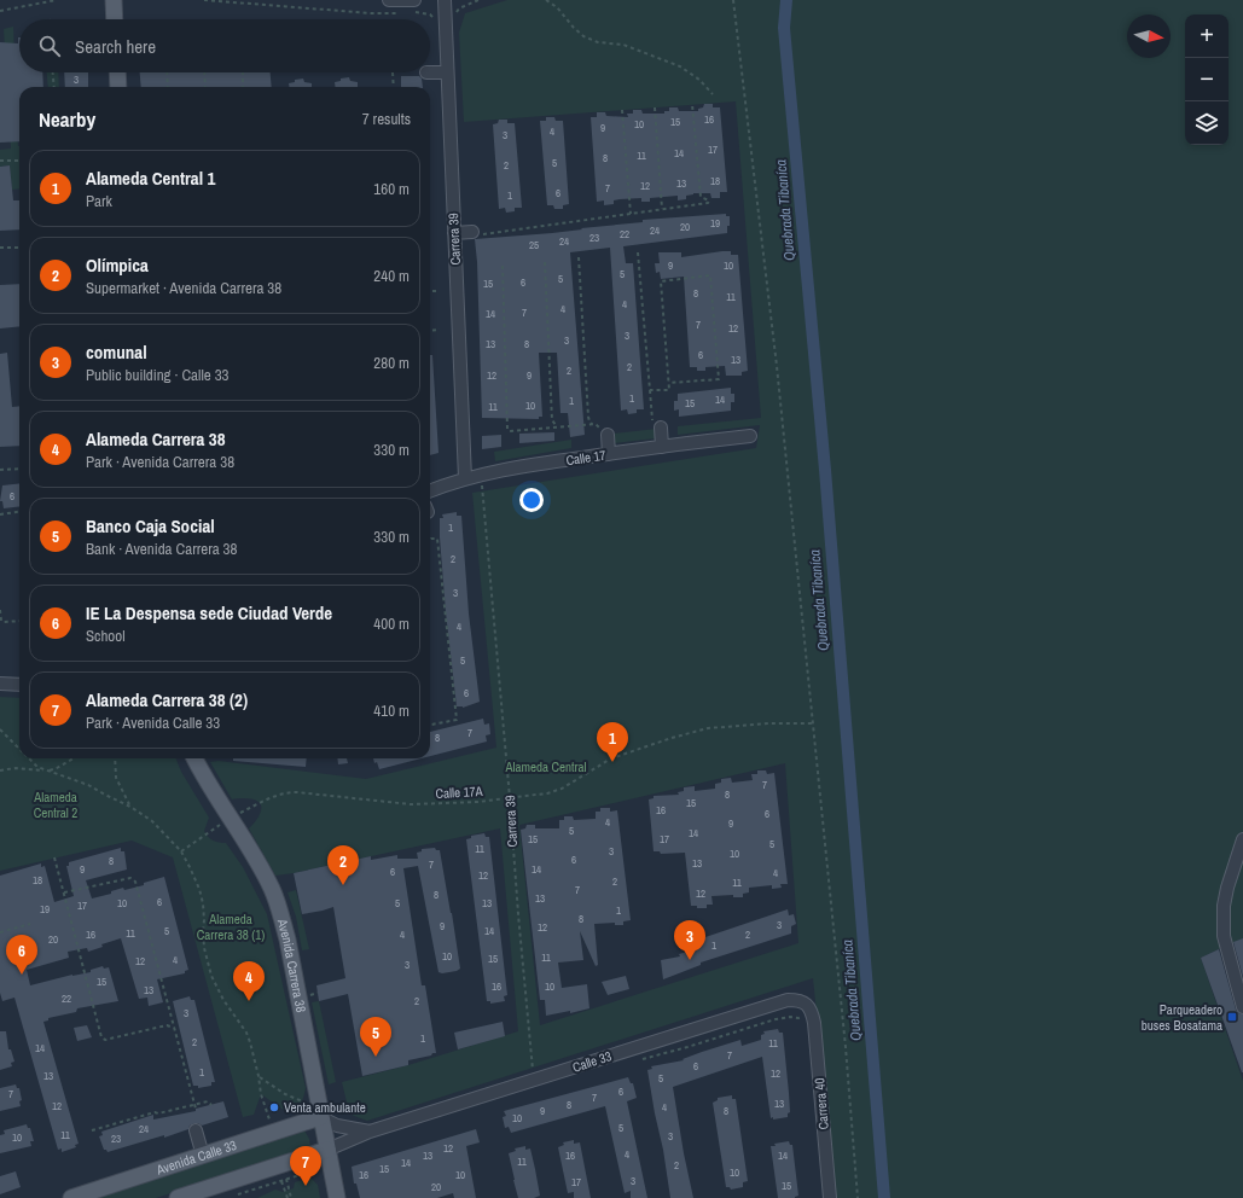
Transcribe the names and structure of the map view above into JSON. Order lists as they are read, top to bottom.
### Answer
{
  "streets": {
    "main road": ["Avenida Carrera 38", "Avenida Calle 33"],
    "street": [
      "Carrera 39",
      "Calle 17",
      "Calle 33",
      "Carrera 40"
    ],
    "path": ["Calle 17A"]
  },
  "crossings": [
    ["Carrera 39", "Calle 17"],
    ["Carrera 39", "Calle 17A"],
    ["Carrera 39", "Calle 33"],
    ["Calle 17A", "Avenida Carrera 38"],
    ["Avenida Carrera 38", "Calle 33"],
    ["Avenida Carrera 38", "Avenida Calle 33"],
    ["Calle 33", "Carrera 40"],
    ["Calle 33", "Avenida Calle 33"]
  ],
  "water": ["Quebrada Tibaníca"],
  "parks": ["Alameda Central", "Alameda Central 2", "Alameda Carrera 38 (1)"],
  "places": {
    "transit": ["Parqueadero buses Bosatama"],
    "other": ["Venta ambulante"]
  },
  "house_numbers": [
    "3",
    "16",
    "15",
    "10",
    "9",
    "4",
    "3",
    "17",
    "14",
    "11",
    "8",
    "5",
    "2",
    "18",
    "13",
    "12",
    "7",
    "6",
    "1",
    "19",
    "20",
    "24",
    "22",
    "23",
    "24",
    "25",
    "9",
    "10",
    "5",
    "5",
    "6",
    "15",
    "8",
    "11",
    "4",
    "4",
    "7",
    "14",
    "7",
    "12",
    "3",
    "3",
    "13",
    "8",
    "6",
    "13",
    "2",
    "2",
    "12",
    "9",
    "1",
    "14",
    "1",
    "15",
    "10",
    "11",
    "6",
    "1",
    "2",
    "3",
    "4",
    "5",
    "6",
    "7",
    "8",
    "7",
    "8",
    "15",
    "16",
    "6",
    "4",
    "9",
    "5",
    "14",
    "15",
    "17",
    "5",
    "11",
    "3",
    "10",
    "6",
    "8",
    "13",
    "7",
    "9",
    "14",
    "6",
    "4",
    "12",
    "18",
    "2",
    "11",
    "7",
    "12",
    "8",
    "13",
    "6",
    "10",
    "5",
    "13",
    "17",
    "19",
    "1",
    "8",
    "3",
    "9",
    "12",
    "5",
    "14",
    "11",
    "16",
    "4",
    "2",
    "20",
    "1",
    "10",
    "11",
    "15",
    "4",
    "12",
    "3",
    "15",
    "16",
    "10",
    "13",
    "22",
    "2",
    "3",
    "1",
    "2",
    "11",
    "14",
    "7",
    "6",
    "1",
    "12",
    "13",
    "5",
    "6",
    "7",
    "7",
    "13",
    "8",
    "12",
    "4",
    "9",
    "8",
    "10",
    "5",
    "24",
    "11",
    "3",
    "10",
    "23",
    "12",
    "4",
    "13",
    "16",
    "14",
    "11",
    "14",
    "2",
    "15",
    "10",
    "16",
    "10",
    "3",
    "17",
    "15",
    "20"
  ],
  "north": "right",
  "page": {
    "map_buttons": ["+", "−"],
    "search": "Search here",
    "heading": ["Nearby", "7 results"],
    "list": [
      {
        "mark": "1",
        "name": "Alameda Central 1",
        "note": "Park",
        "value": "160 m"
      },
      {
        "mark": "2",
        "name": "Olímpica",
        "note": "Supermarket · Avenida Carrera 38",
        "value": "240 m"
      },
      {
        "mark": "3",
        "name": "comunal",
        "note": "Public building · Calle 33",
        "value": "280 m"
      },
      {
        "mark": "4",
        "name": "Alameda Carrera 38",
        "note": "Park · Avenida Carrera 38",
        "value": "330 m"
      },
      {
        "mark": "5",
        "name": "Banco Caja Social",
        "note": "Bank · Avenida Carrera 38",
        "value": "330 m"
      },
      {
        "mark": "6",
        "name": "IE La Despensa sede Ciudad Verde",
        "note": "School",
        "value": "400 m"
      },
      {
        "mark": "7",
        "name": "Alameda Carrera 38 (2)",
        "note": "Park · Avenida Calle 33",
        "value": "410 m"
      }
    ],
    "pins": [
      "1",
      "2",
      "3",
      "6",
      "4",
      "5",
      "7"
    ]
  }
}
